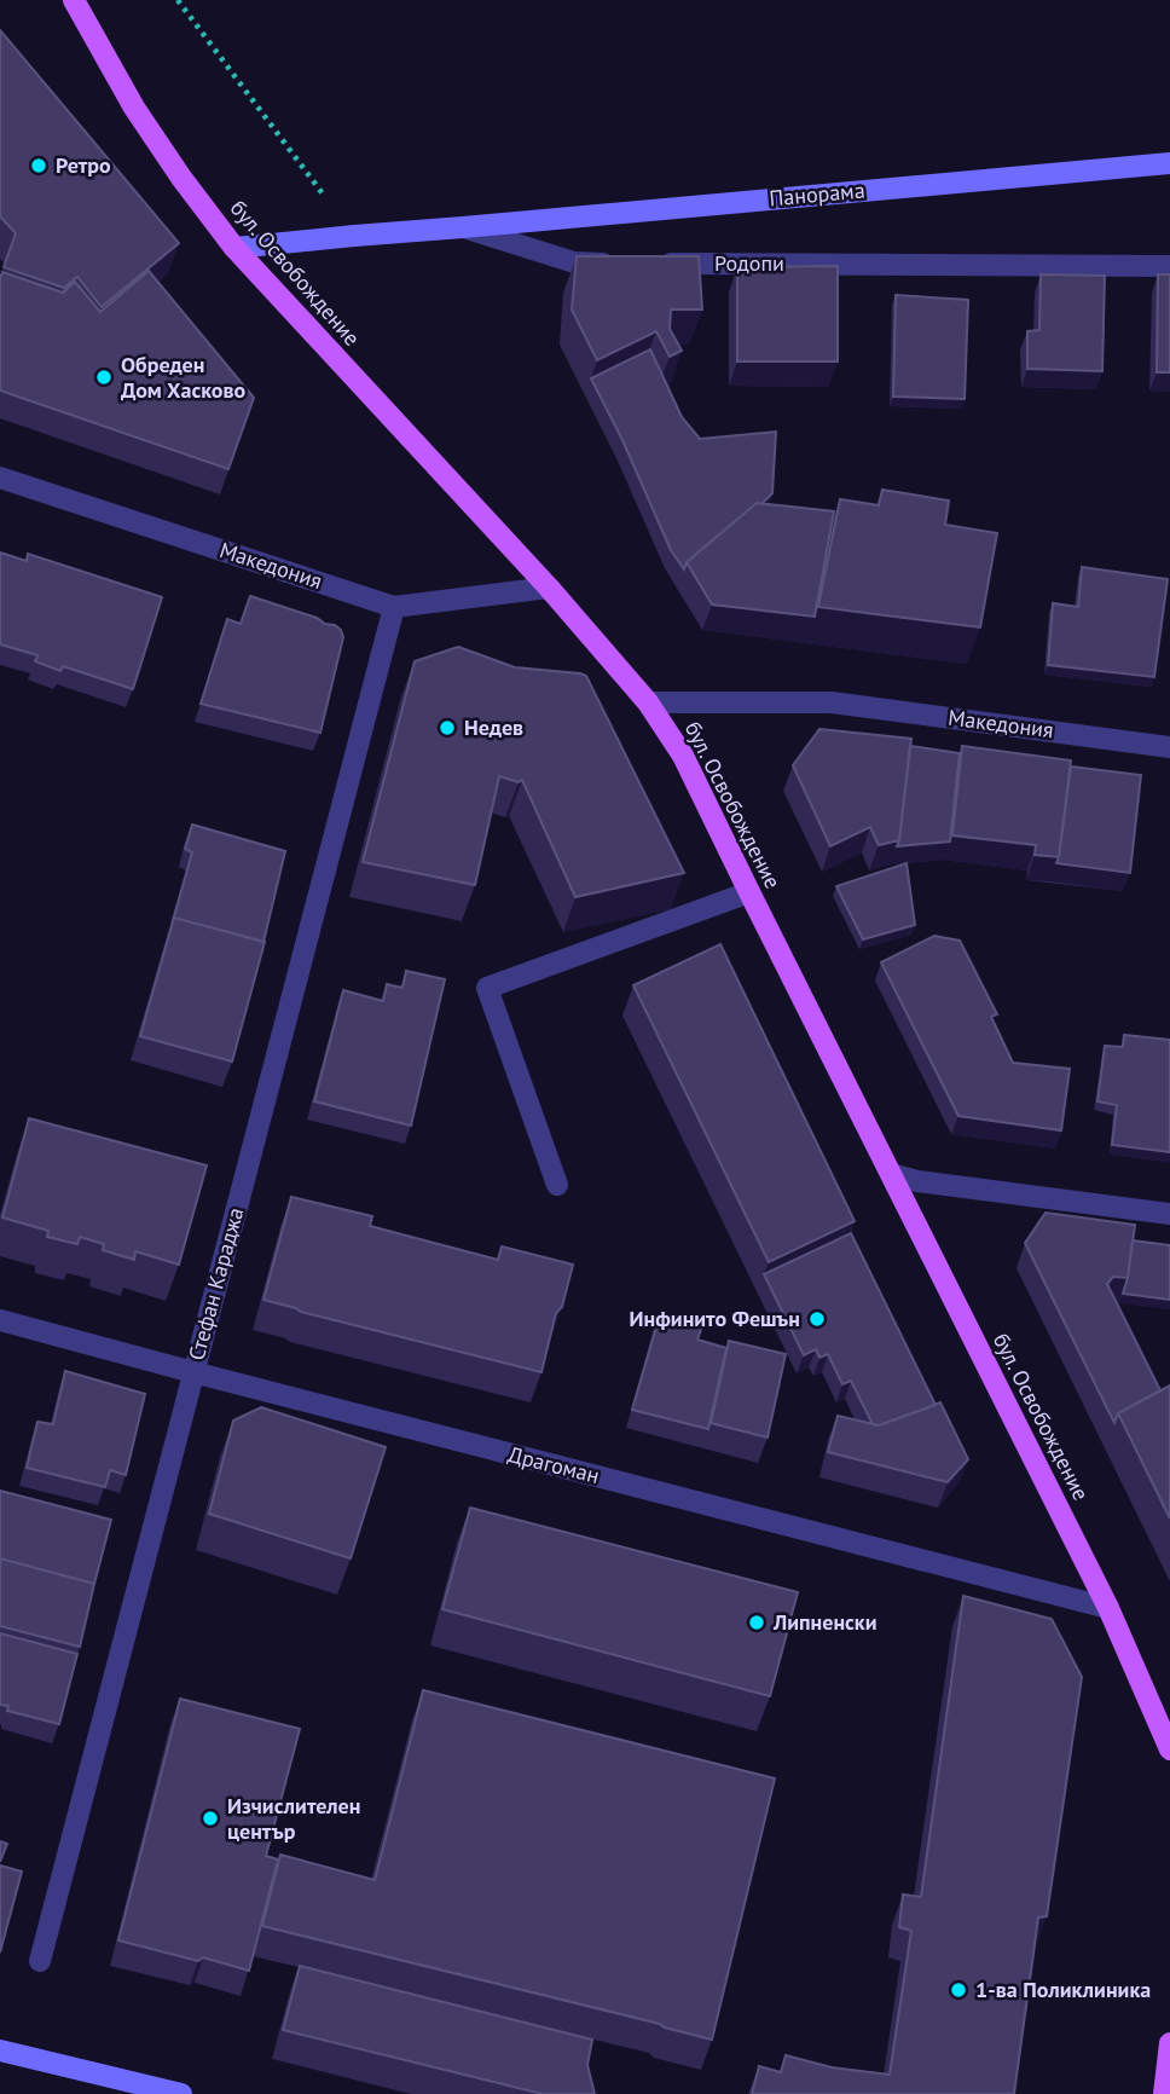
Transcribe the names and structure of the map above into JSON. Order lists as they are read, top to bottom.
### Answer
{
  "streets": {
    "main road": ["бул. Освобождение"],
    "street": [
      "Панорама",
      "Родопи",
      "Македония",
      "Стефан Караджа",
      "Драгоман"
    ]
  },
  "crossings": [
    ["бул. Освобождение", "Македония"],
    ["бул. Освобождение", "Драгоман"],
    ["Македония", "Стефан Караджа"],
    ["Стефан Караджа", "Драгоман"]
  ],
  "places": [
    "Ретро",
    "Обреден Дом Хасково",
    "Недев",
    "Инфинито Фешън",
    "Липненски",
    "Изчислителен център",
    "1-ва Поликлиника"
  ]
}
